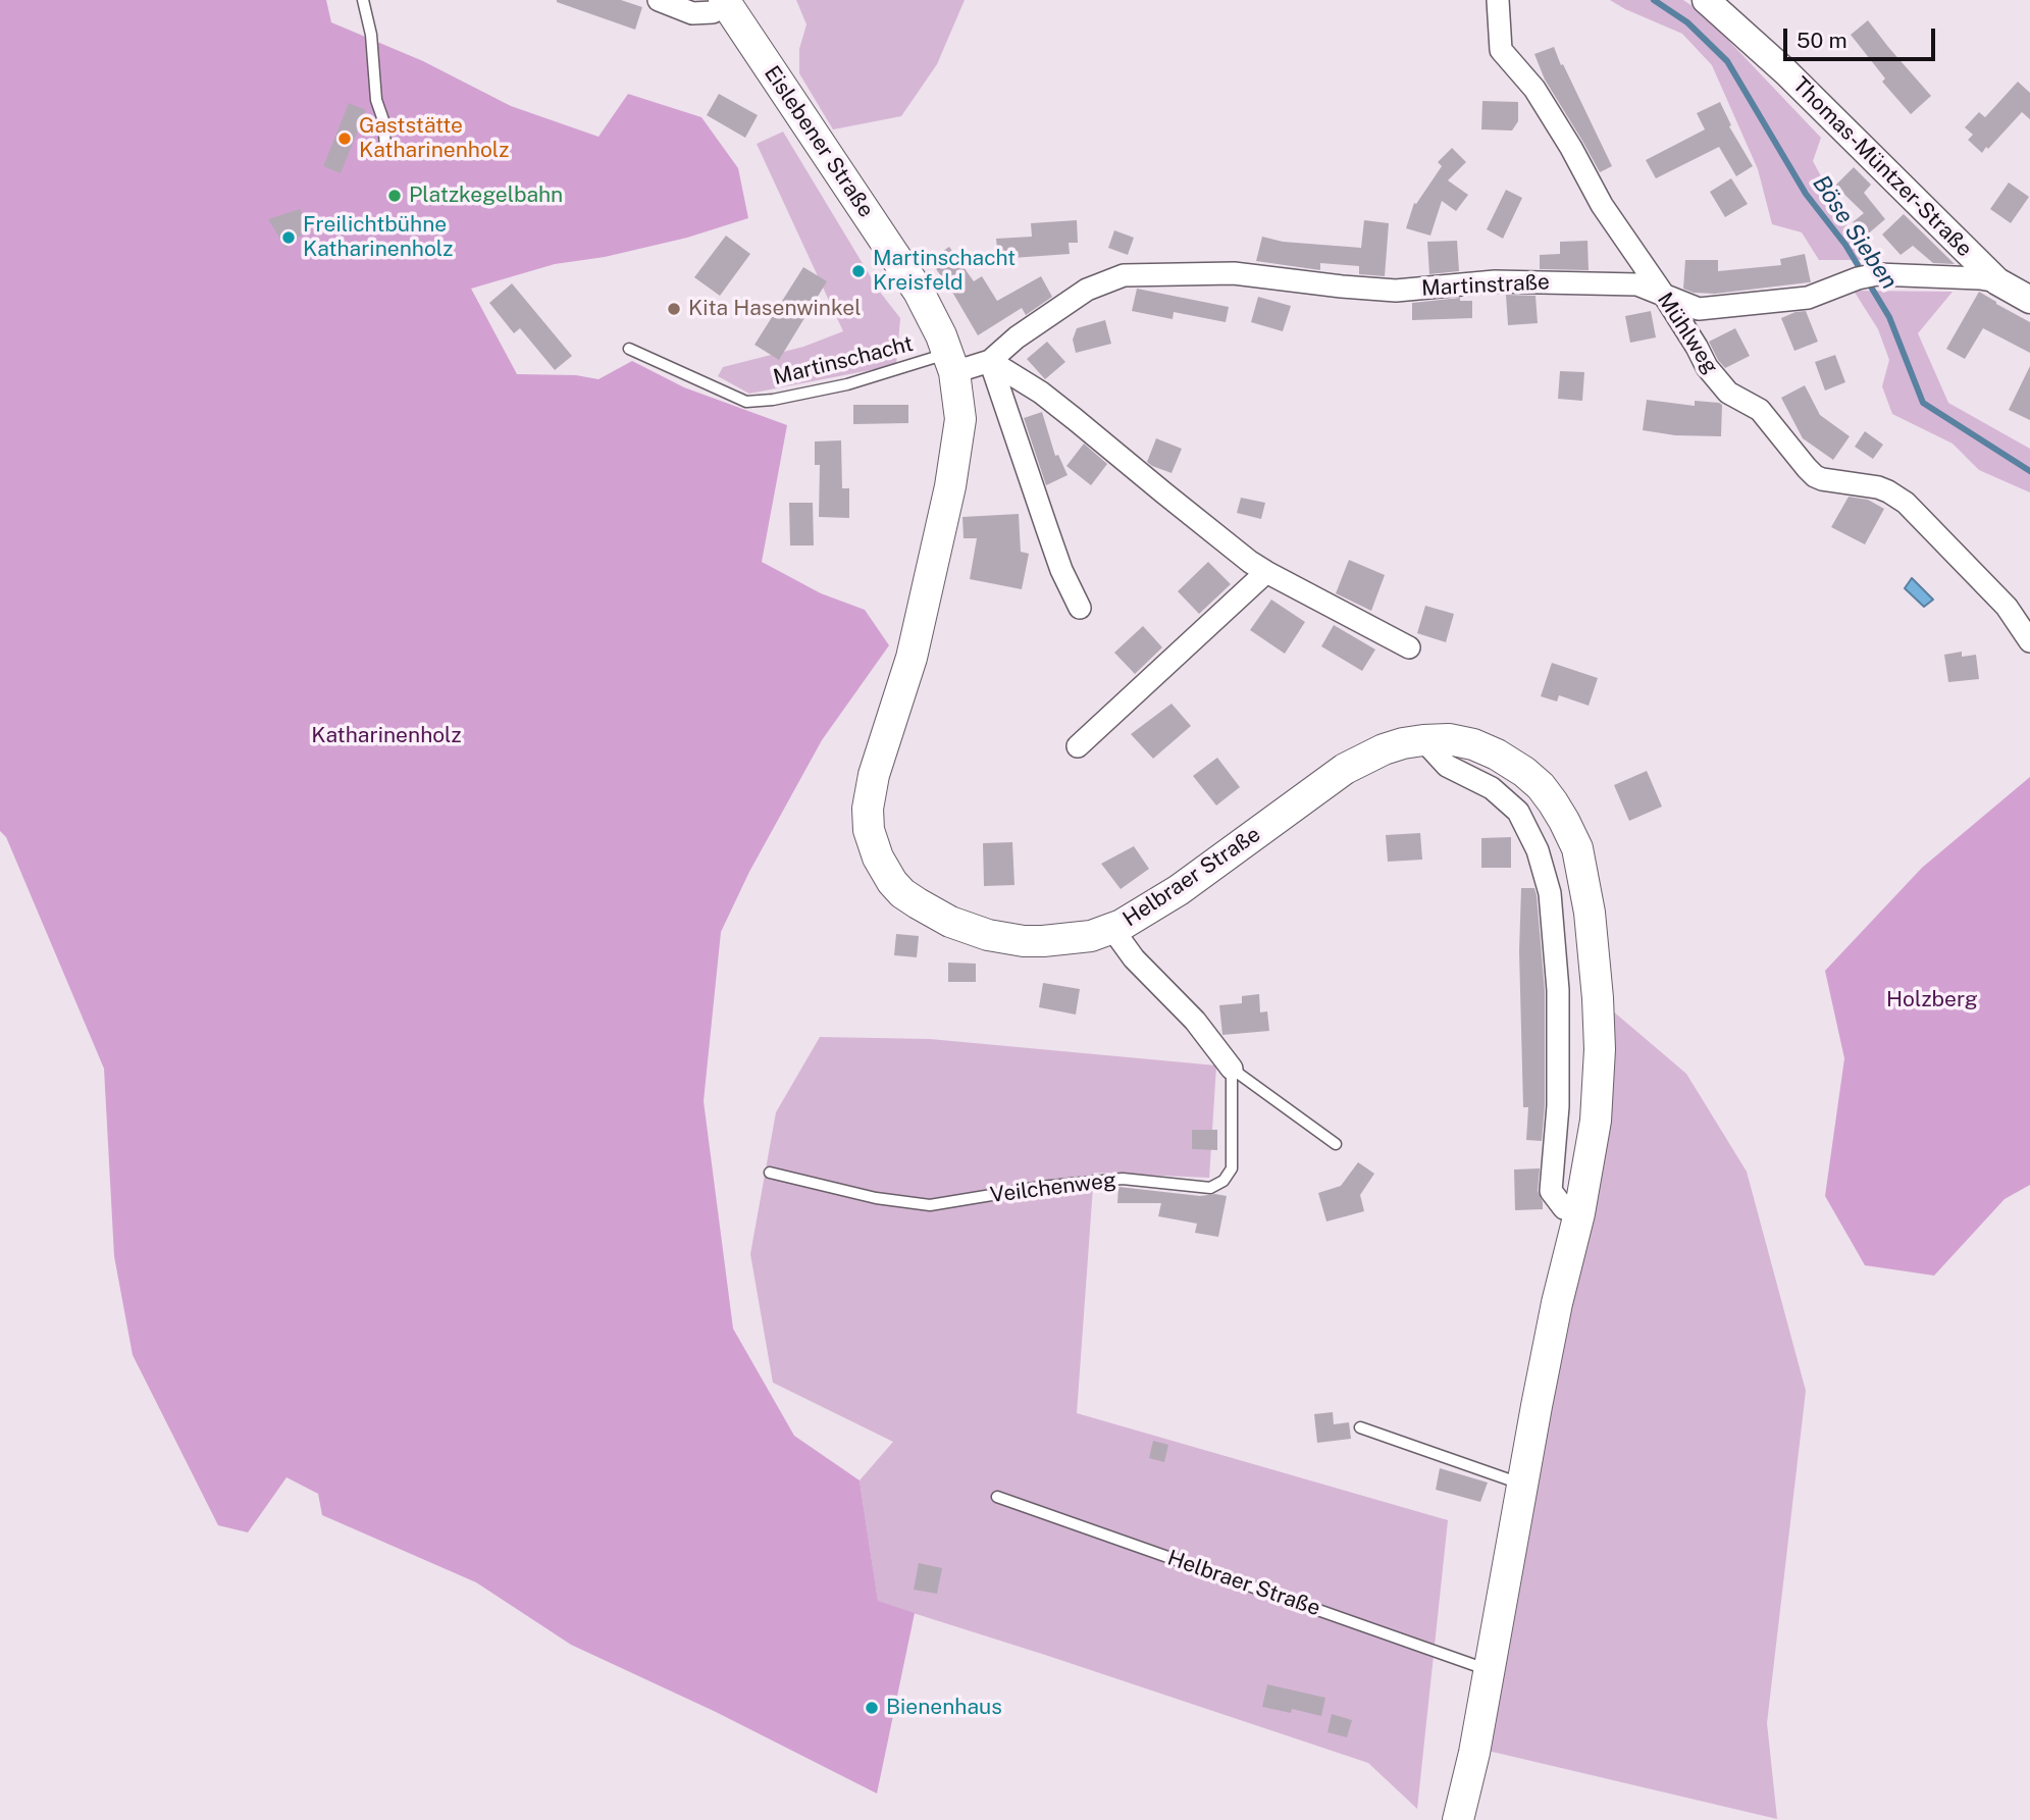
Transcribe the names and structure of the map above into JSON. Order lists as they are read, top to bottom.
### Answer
{
  "streets": {
    "main road": ["Eislebener Straße", "Helbraer Straße"],
    "street": ["Thomas-Müntzer-Straße", "Martinstraße", "Mühlweg"],
    "lane": ["Martinschacht", "Veilchenweg"]
  },
  "crossings": [
    ["Eislebener Straße", "Martinstraße"],
    ["Eislebener Straße", "Martinschacht"],
    ["Eislebener Straße", "Helbraer Straße"],
    ["Thomas-Müntzer-Straße", "Martinstraße"],
    ["Martinstraße", "Mühlweg"],
    ["Martinstraße", "Martinschacht"]
  ],
  "water": ["Böse Sieben"],
  "parks": ["Katharinenholz", "Holzberg"],
  "places": [
    "Gaststätte Katharinenholz",
    "Platzkegelbahn",
    "Freilichtbühne Katharinenholz",
    "Martinschacht Kreisfeld",
    "Kita Hasenwinkel",
    "Bienenhaus"
  ],
  "scale_bar": "50 m"
}
